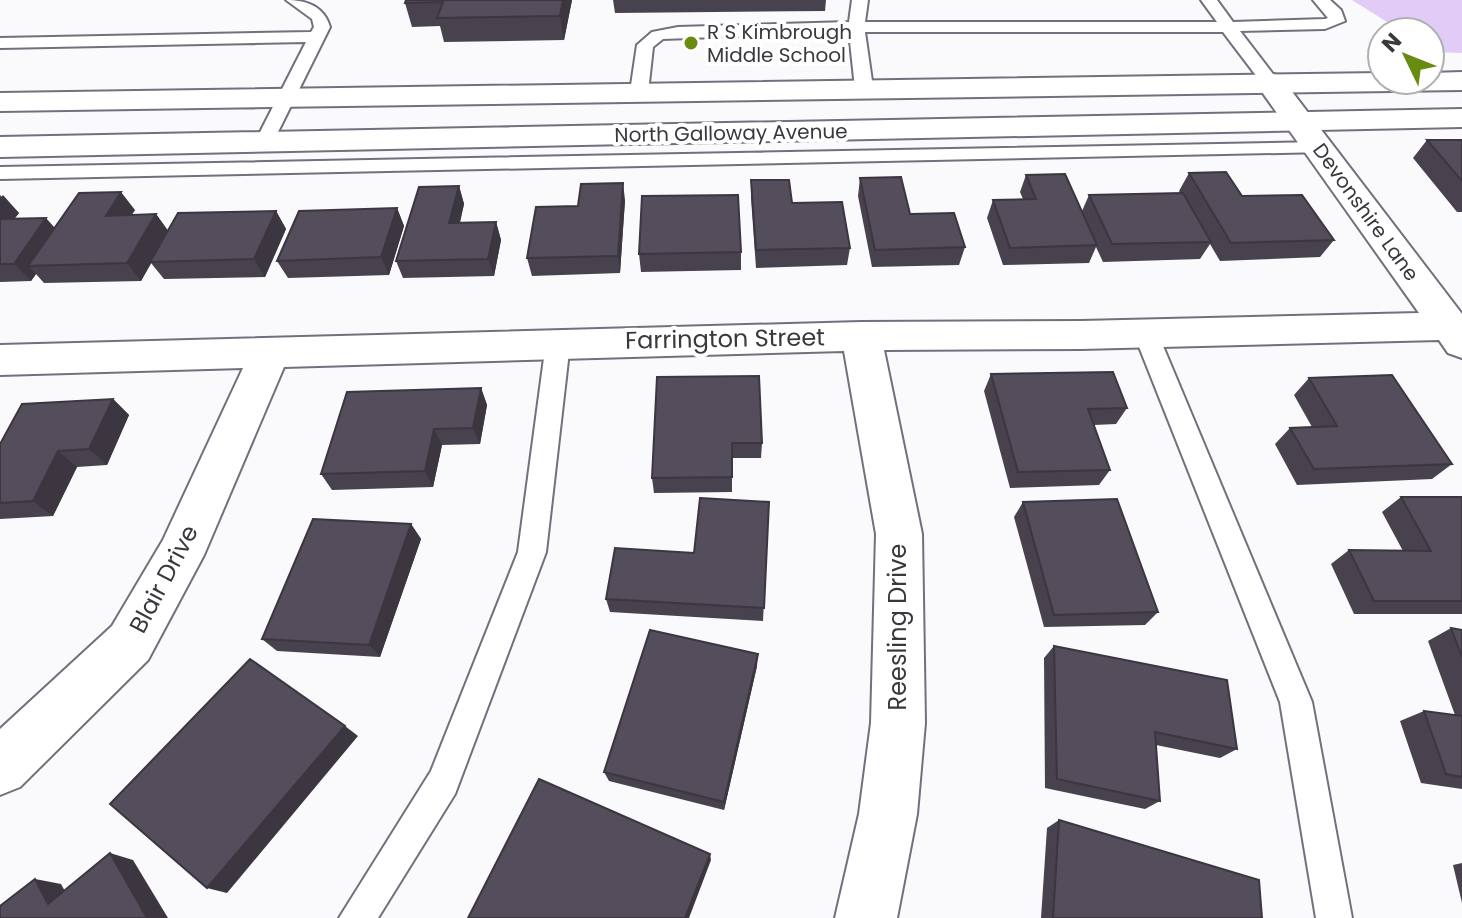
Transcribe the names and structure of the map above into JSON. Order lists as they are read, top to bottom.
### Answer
{
  "streets": {
    "main road": [
      "North Galloway Avenue",
      "Devonshire Lane",
      "Farrington Street",
      "Blair Drive",
      "Reesling Drive"
    ]
  },
  "crossings": [
    ["North Galloway Avenue", "Devonshire Lane"],
    ["Devonshire Lane", "Farrington Street"],
    ["Farrington Street", "Blair Drive"],
    ["Farrington Street", "Reesling Drive"]
  ],
  "places": ["R S Kimbrough Middle School"],
  "north": "top left"
}
